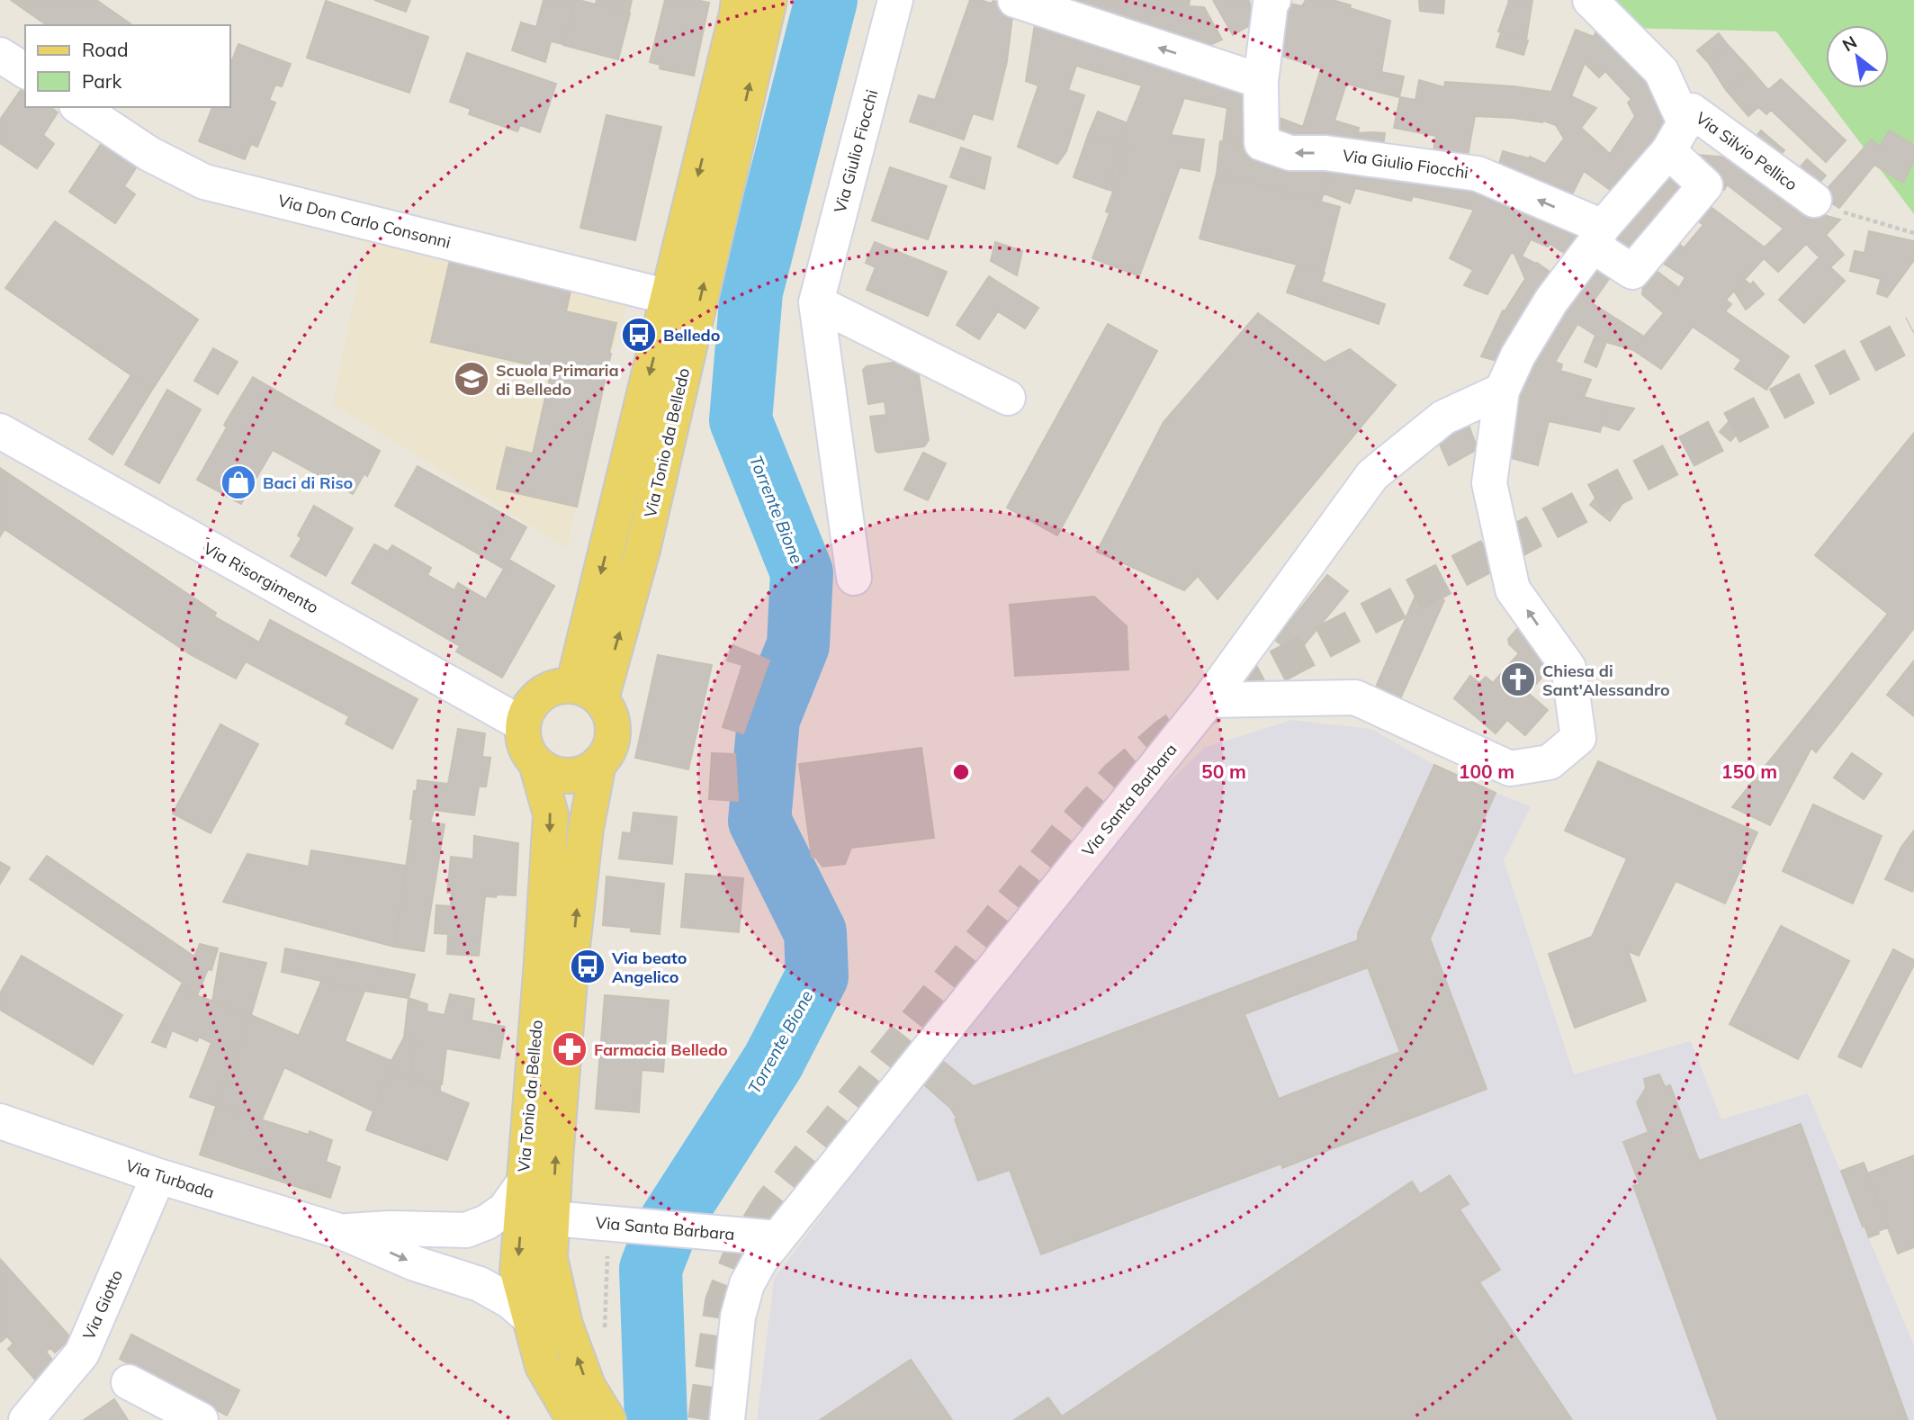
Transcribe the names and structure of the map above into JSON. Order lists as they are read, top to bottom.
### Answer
{
  "streets": {
    "main road": ["Via Tonio da Belledo"],
    "street": [
      "Via Giulio Fiocchi",
      "Via Silvio Pellico",
      "Via Don Carlo Consonni",
      "Via Risorgimento",
      "Via Santa Barbara",
      "Via Turbada",
      "Via Giotto"
    ]
  },
  "crossings": [
    ["Via Giulio Fiocchi", "Via Silvio Pellico"],
    ["Via Don Carlo Consonni", "Via Tonio da Belledo"],
    ["Via Tonio da Belledo", "Via Risorgimento"],
    ["Via Tonio da Belledo", "Via Santa Barbara"],
    ["Via Tonio da Belledo", "Via Turbada"],
    ["Via Turbada", "Via Giotto"]
  ],
  "water": ["Torrente Bione"],
  "places": {
    "bus stop": ["Belledo", "Via beato Angelico"],
    "school or university": ["Scuola Primaria di Belledo"],
    "shop": ["Baci di Riso"],
    "church": ["Chiesa di Sant'Alessandro"],
    "pharmacy": ["Farmacia Belledo"]
  },
  "legend": ["Road", "Park"],
  "north": "top left",
  "rings": ["50 m", "100 m", "150 m"]
}
